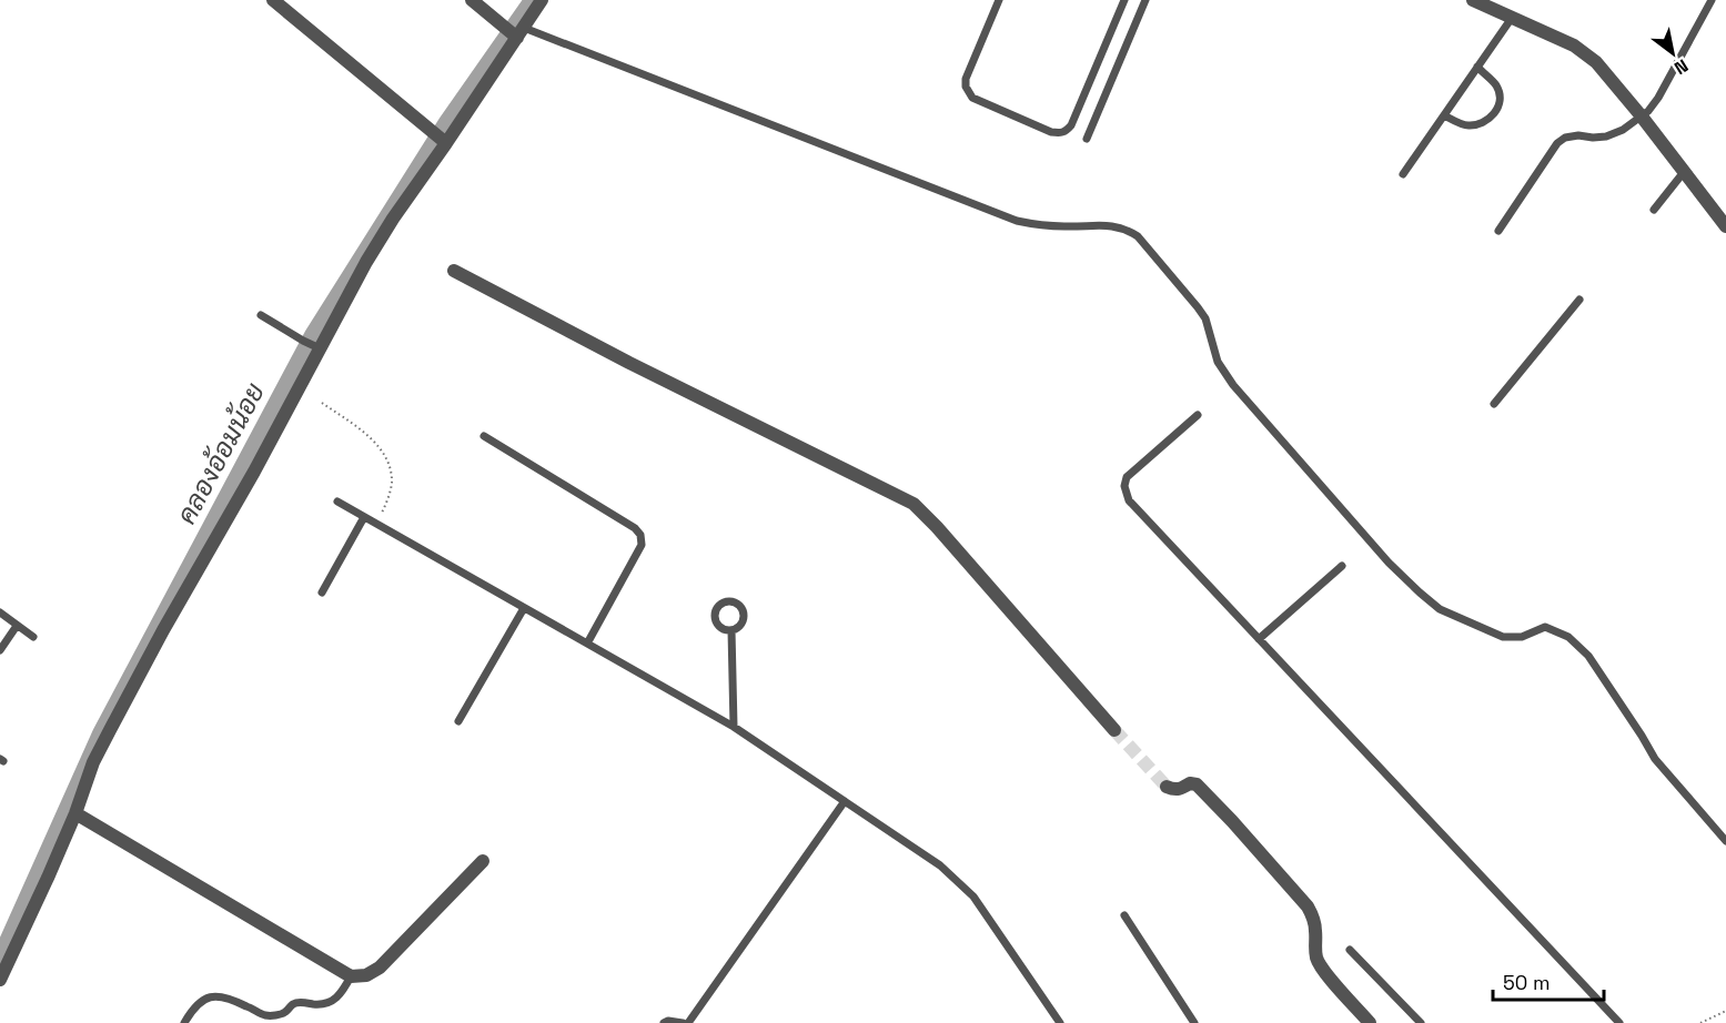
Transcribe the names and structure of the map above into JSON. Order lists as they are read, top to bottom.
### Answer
{
  "water": ["คลองอ้อมน้อย"],
  "scale_bar": "50 m",
  "north": "bottom right"
}
